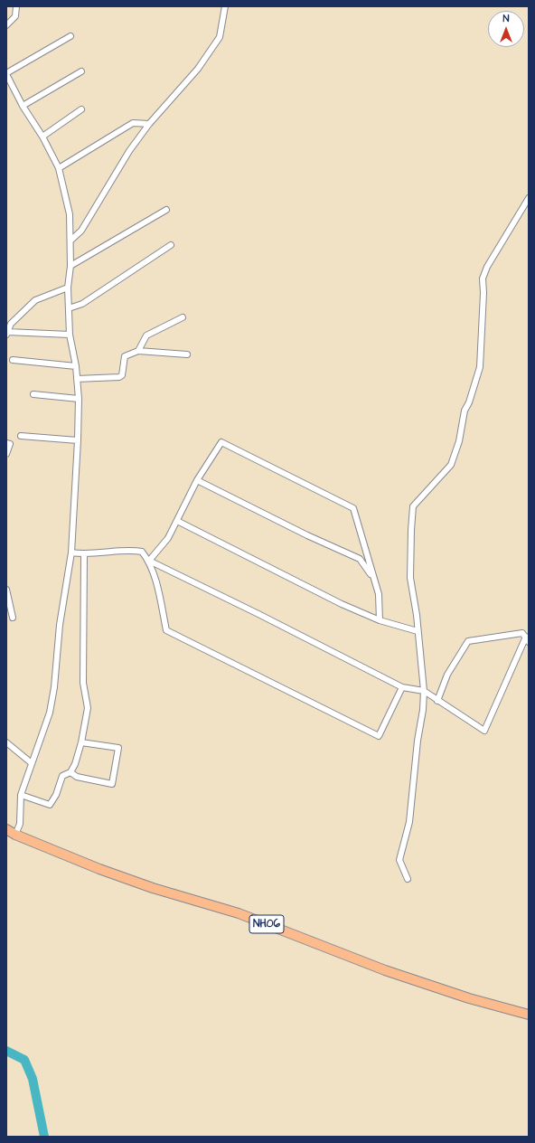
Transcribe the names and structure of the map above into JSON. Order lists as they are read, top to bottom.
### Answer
{
  "streets": {
    "main road": ["NH06"]
  },
  "north": "top"
}
